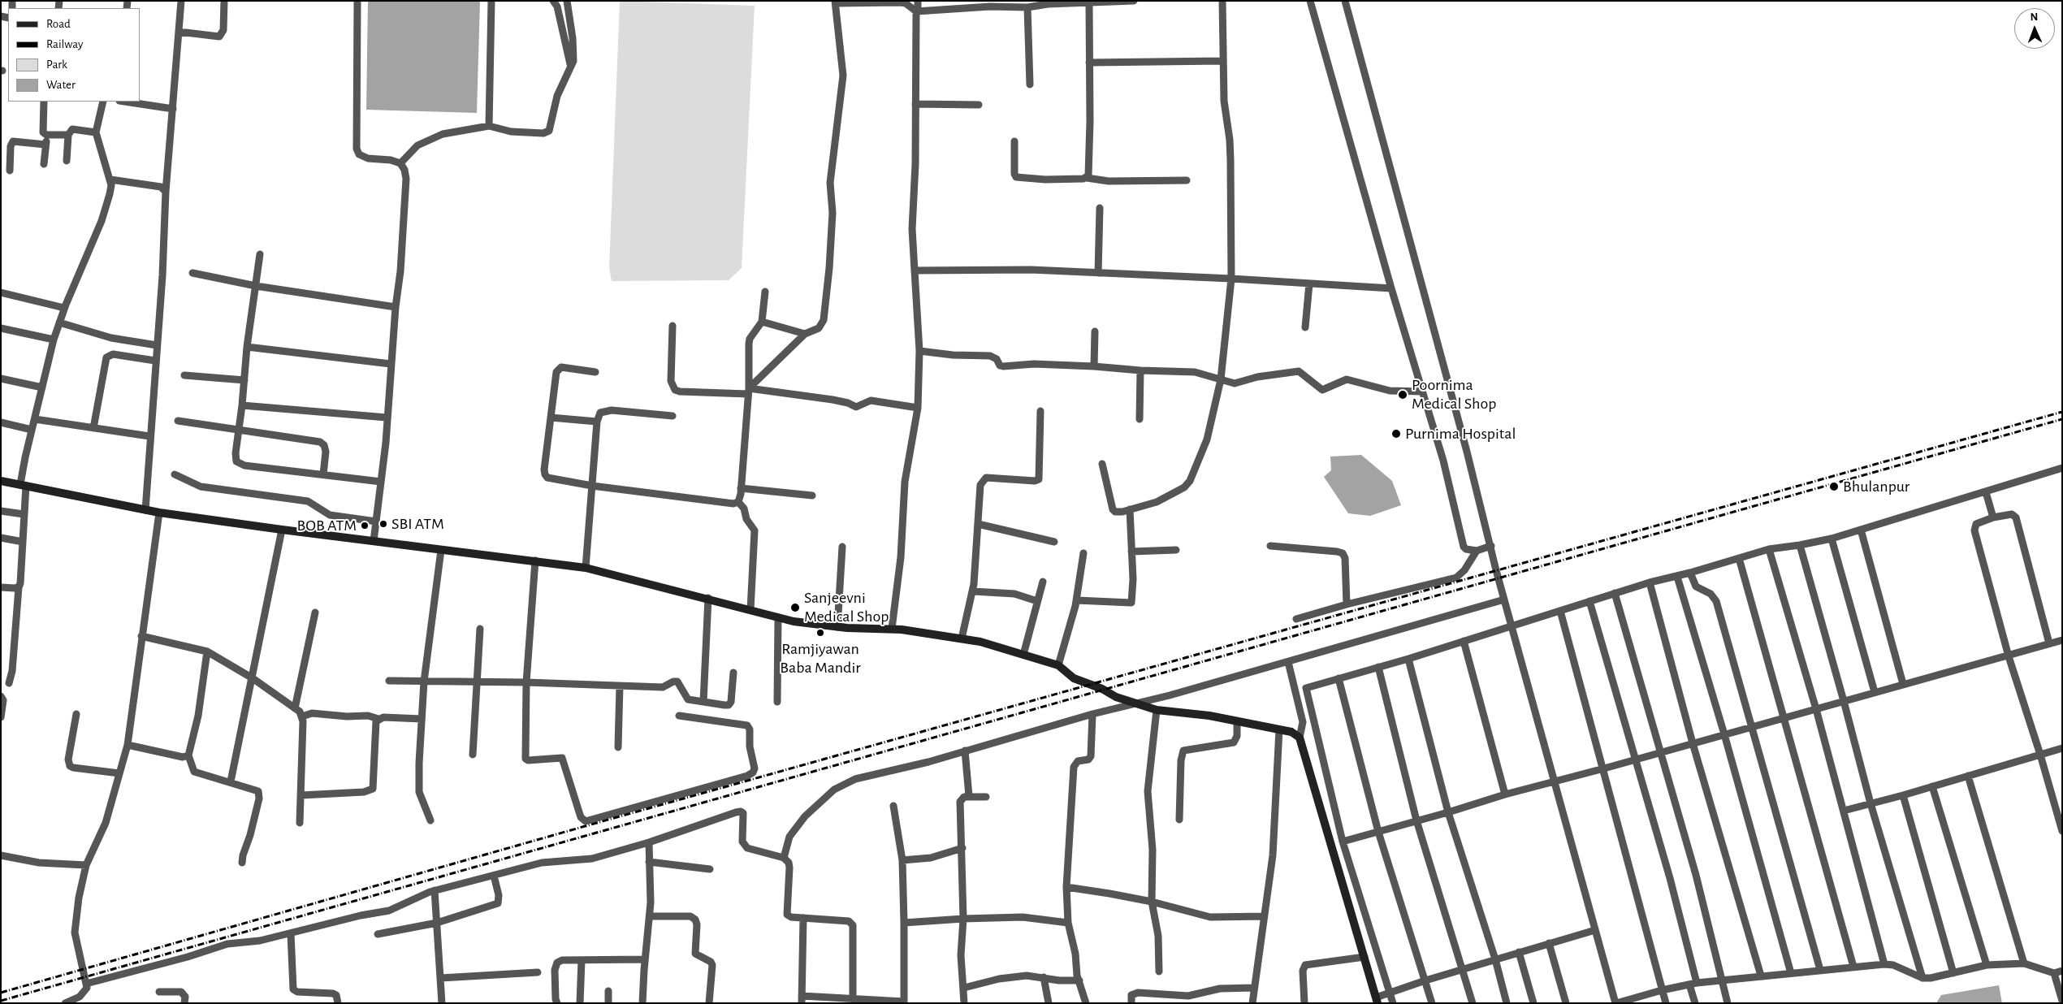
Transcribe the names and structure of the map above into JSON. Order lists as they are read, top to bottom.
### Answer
{
  "places": [
    "Poornima Medical Shop",
    "Purnima Hospital",
    "Bhulanpur",
    "SBI ATM",
    "BOB ATM",
    "Sanjeevni Medical Shop",
    "Ramjiyawan Baba Mandir"
  ],
  "legend": [
    "Road",
    "Railway",
    "Park",
    "Water"
  ],
  "north": "top"
}
